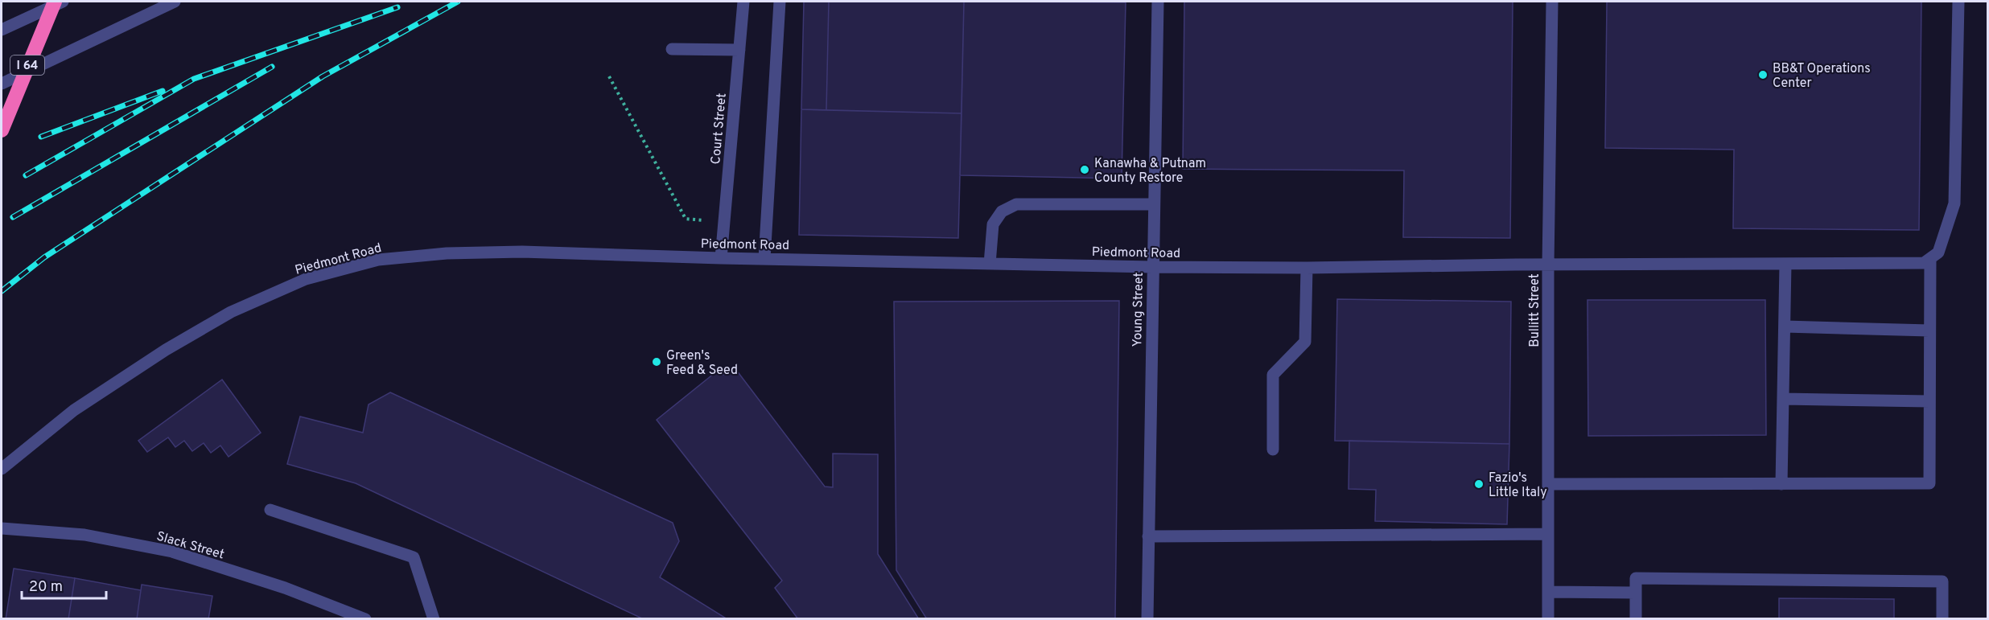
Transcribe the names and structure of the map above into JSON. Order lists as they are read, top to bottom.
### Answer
{
  "streets": {
    "highway": ["I 64"],
    "street": [
      "Court Street",
      "Piedmont Road",
      "Young Street",
      "Bullitt Street",
      "Slack Street"
    ]
  },
  "crossings": [
    ["Court Street", "Piedmont Road"],
    ["Piedmont Road", "Young Street"],
    ["Piedmont Road", "Bullitt Street"]
  ],
  "places": [
    "BB&T Operations Center",
    "Kanawha & Putnam County Restore",
    "Green's Feed & Seed",
    "Fazio's Little Italy"
  ],
  "scale_bar": "20 m"
}
